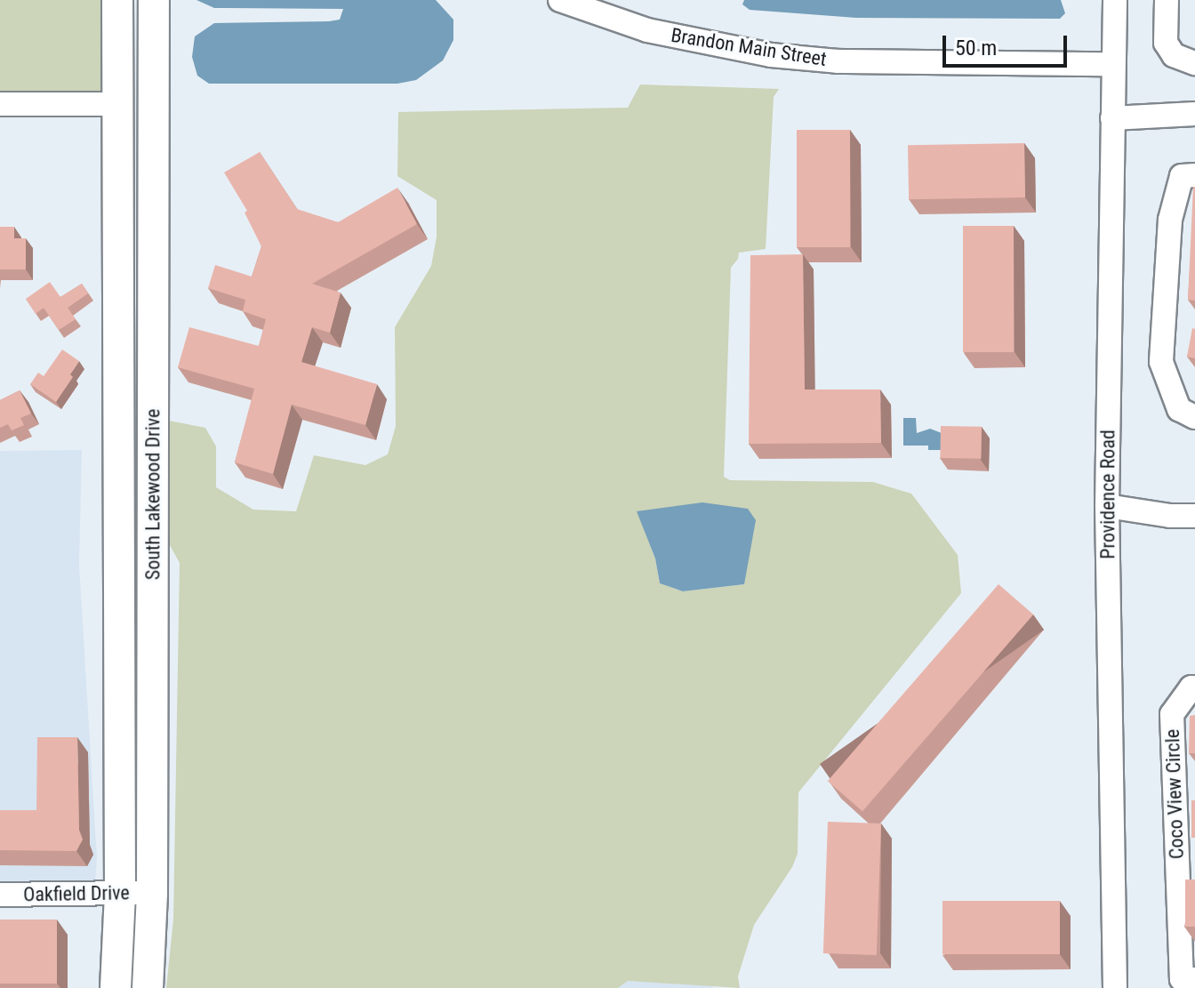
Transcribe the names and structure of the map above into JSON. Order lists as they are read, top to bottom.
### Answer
{
  "streets": {
    "main road": ["South Lakewood Drive"],
    "street": [
      "Brandon Main Street",
      "Providence Road",
      "Coco View Circle",
      "Oakfield Drive"
    ]
  },
  "crossings": [
    ["Brandon Main Street", "Providence Road"],
    ["South Lakewood Drive", "Oakfield Drive"]
  ],
  "scale_bar": "50 m"
}
